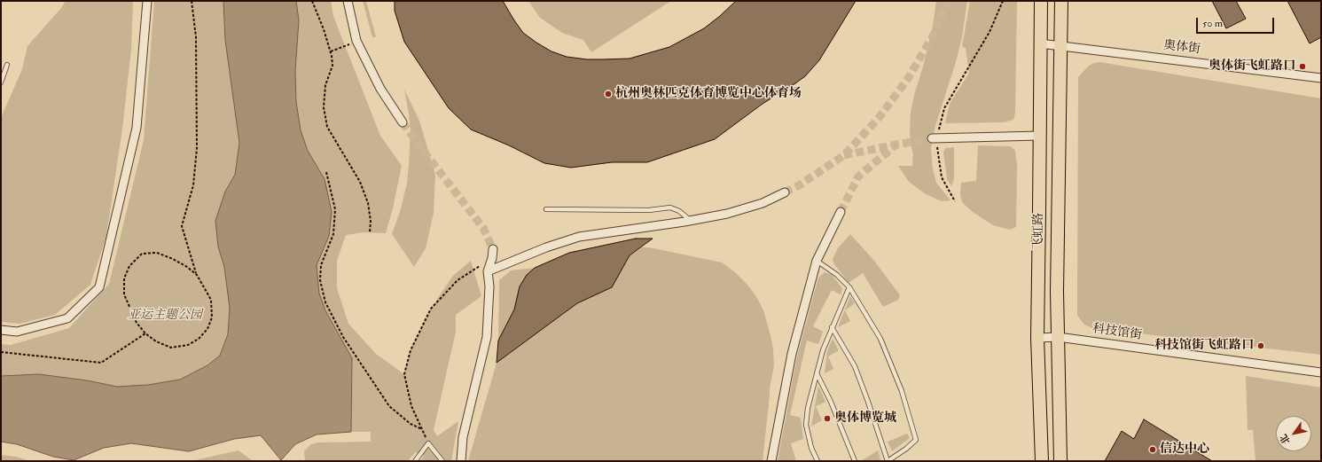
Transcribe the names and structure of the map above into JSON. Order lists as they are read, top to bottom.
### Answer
{
  "streets": {
    "main road": ["飞虹路"],
    "street": ["奥体街", "科技馆街"]
  },
  "crossings": [
    ["奥体街", "飞虹路"],
    ["飞虹路", "科技馆街"]
  ],
  "parks": ["亚运主题公园"],
  "places": [
    "奥体街飞虹路口",
    "杭州奥林匹克体育博览中心体育场",
    "科技馆街飞虹路口",
    "奥体博览城",
    "信达中心"
  ],
  "scale_bar": "50 m",
  "north": "bottom left"
}
